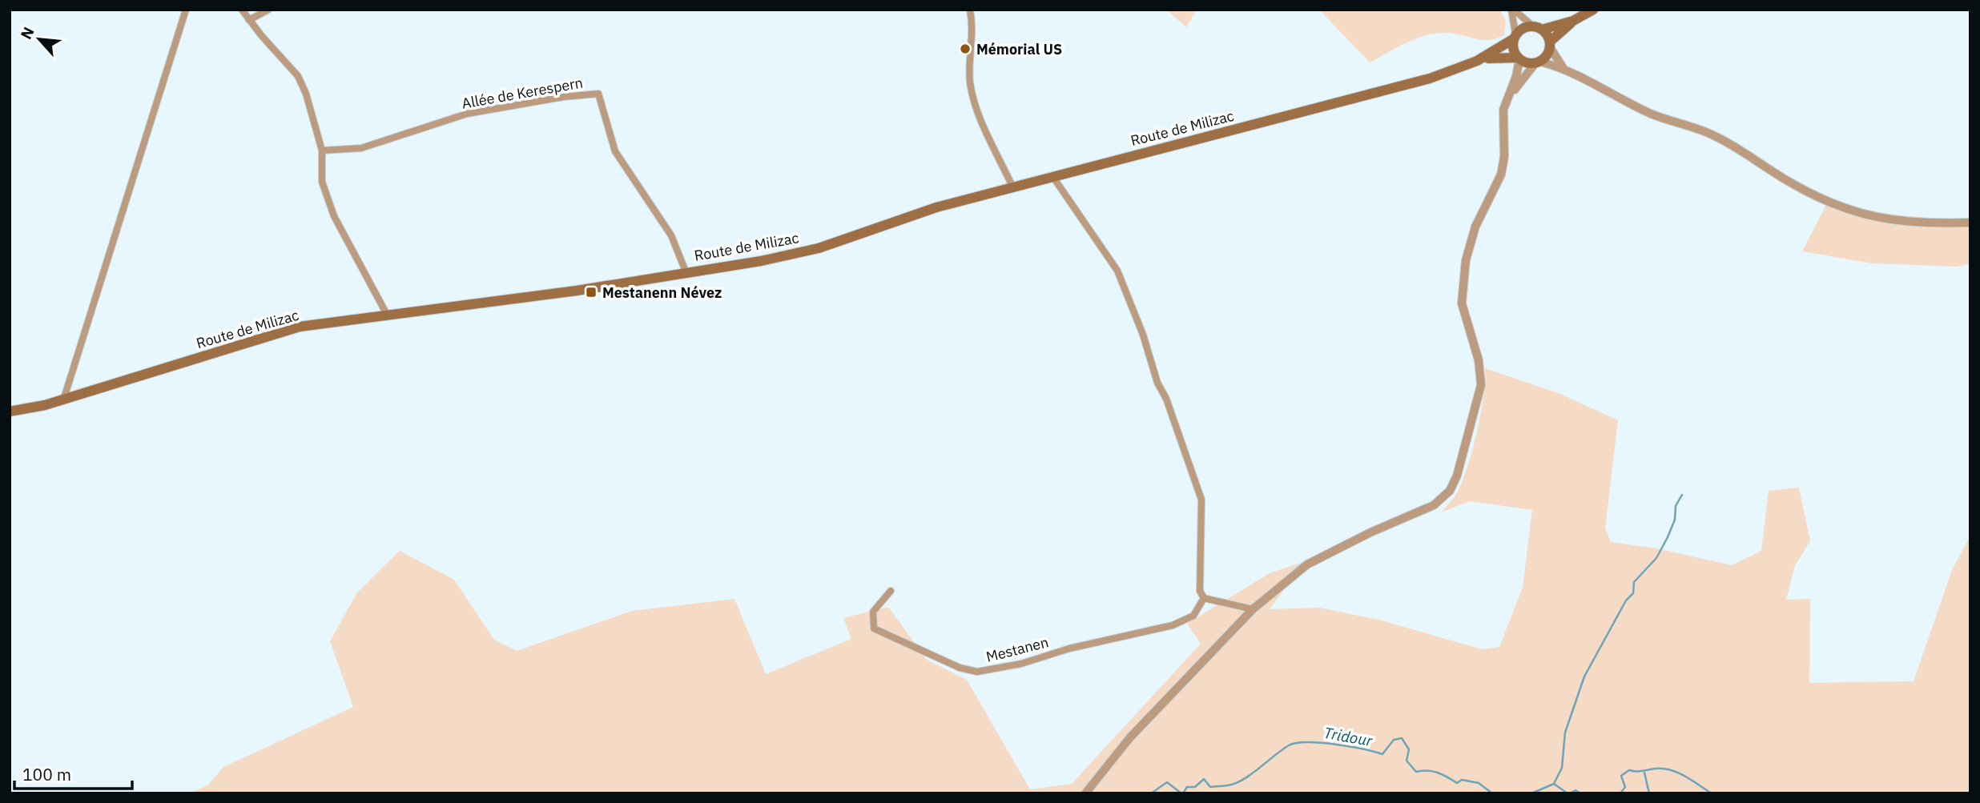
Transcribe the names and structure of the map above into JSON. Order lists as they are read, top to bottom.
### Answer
{
  "streets": {
    "main road": ["Route de Milizac"],
    "street": ["Allée de Kerespern", "Mestanen"]
  },
  "crossings": [
    ["Allée de Kerespern", "Route de Milizac"]
  ],
  "water": ["Tridour"],
  "places": {
    "other": ["Mémorial US"],
    "transit": ["Mestanenn Névez"]
  },
  "scale_bar": "100 m",
  "north": "top left"
}
